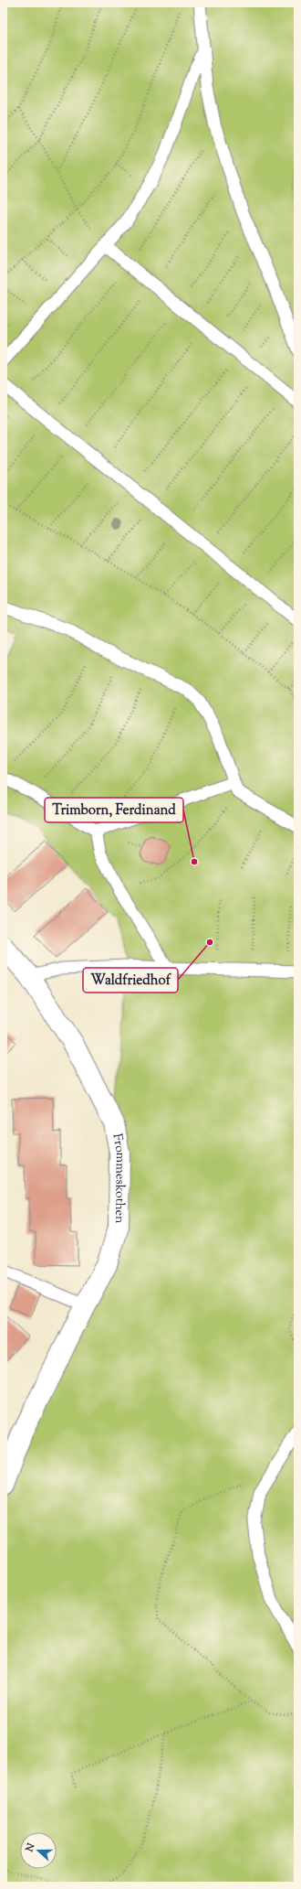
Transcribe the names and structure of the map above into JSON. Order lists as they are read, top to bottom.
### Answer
{
  "streets": {
    "street": ["Frommeskothen"]
  },
  "places": ["Trimborn, Ferdinand", "Waldfriedhof"],
  "north": "left"
}
